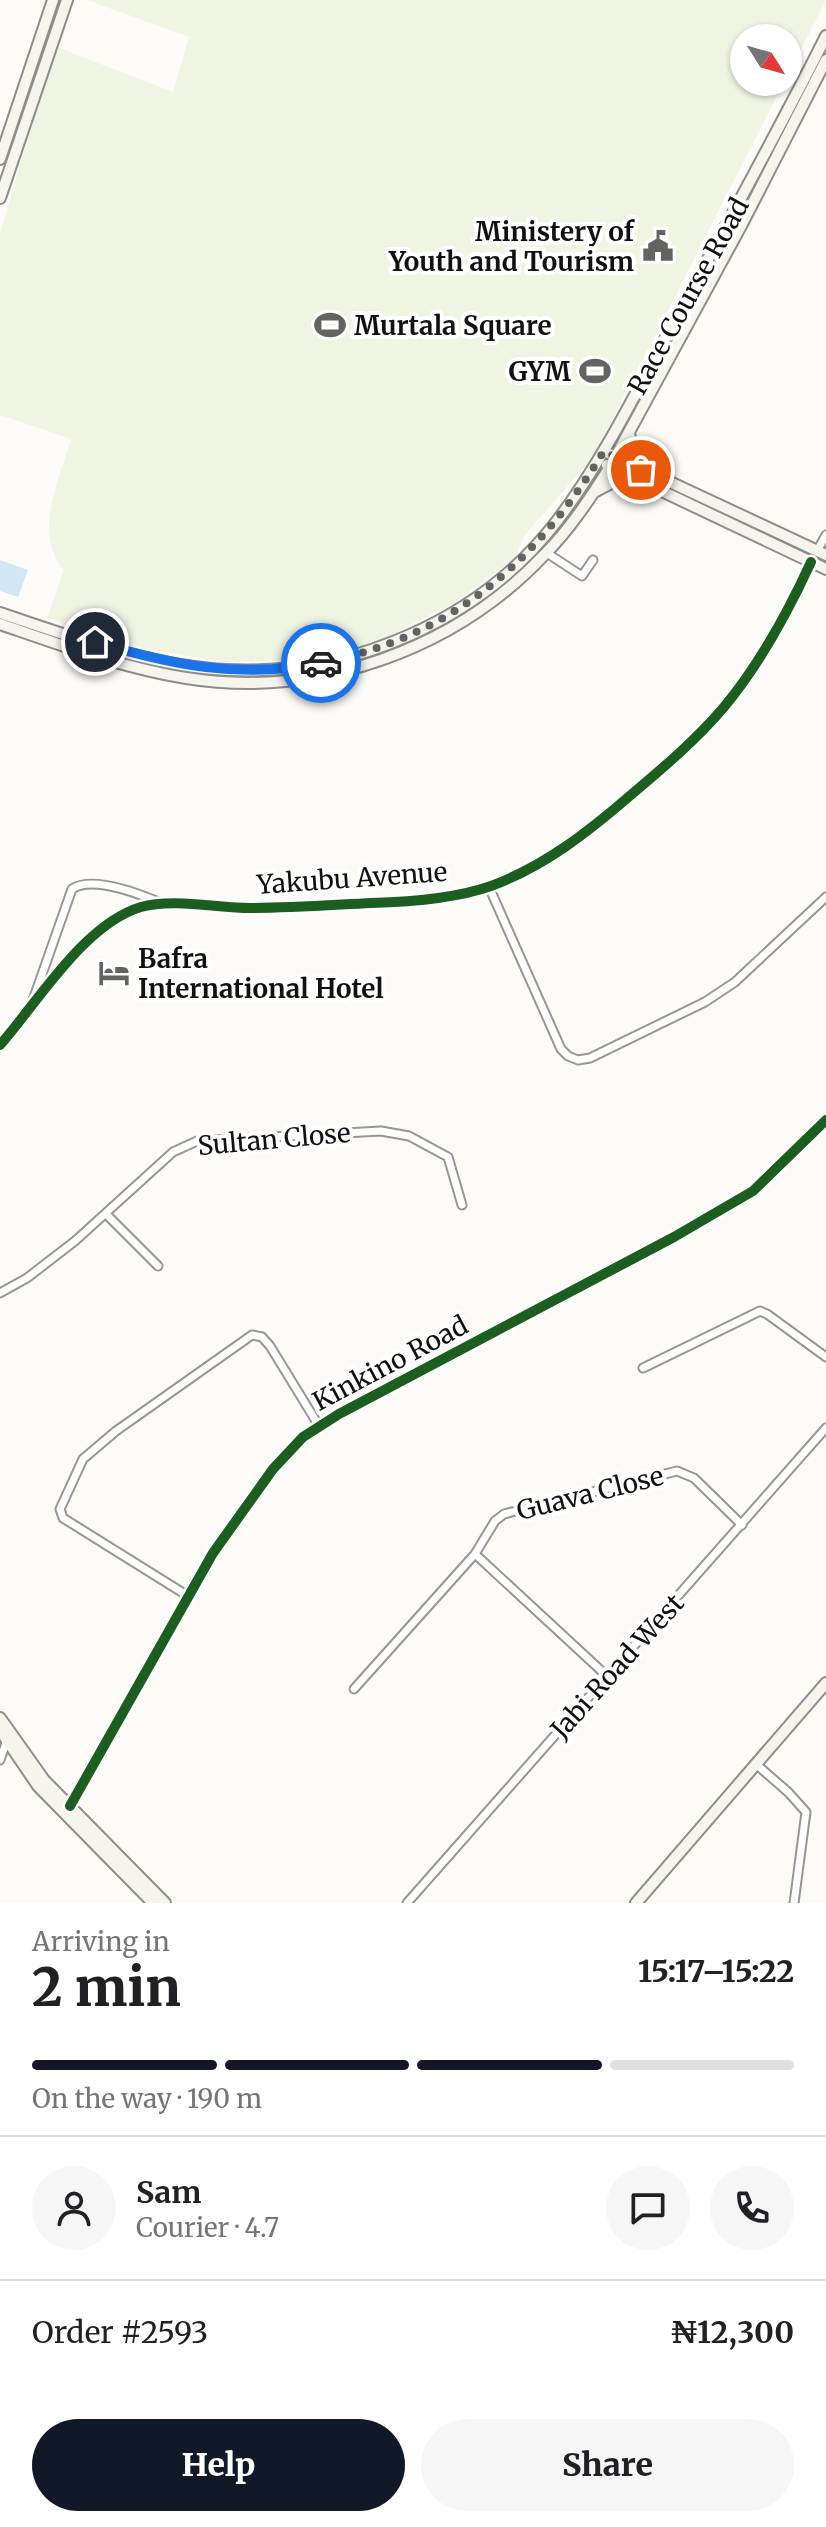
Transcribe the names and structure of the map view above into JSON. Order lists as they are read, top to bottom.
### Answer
{
  "streets": {
    "main road": ["Race Course Road"],
    "street": [
      "Yakubu Avenue",
      "Sultan Close",
      "Kinkino Road",
      "Guava Close",
      "Jabi Road West"
    ]
  },
  "crossings": [
    ["Guava Close", "Jabi Road West"]
  ],
  "places": {
    "public building": ["Ministery of Youth and Tourism"],
    "sports": ["Murtala Square", "GYM"],
    "hotel": ["Bafra International Hotel"]
  },
  "north": "bottom right",
  "page": {
    "heading": ["2 min", "Arriving in", "15:17–15:22"],
    "panel": [
      "Sam",
      "Courier · 4.7",
      "Order #2593",
      "₦12,300"
    ],
    "bar": "On the way · 190 m",
    "buttons": ["Help", "Share"]
  }
}
